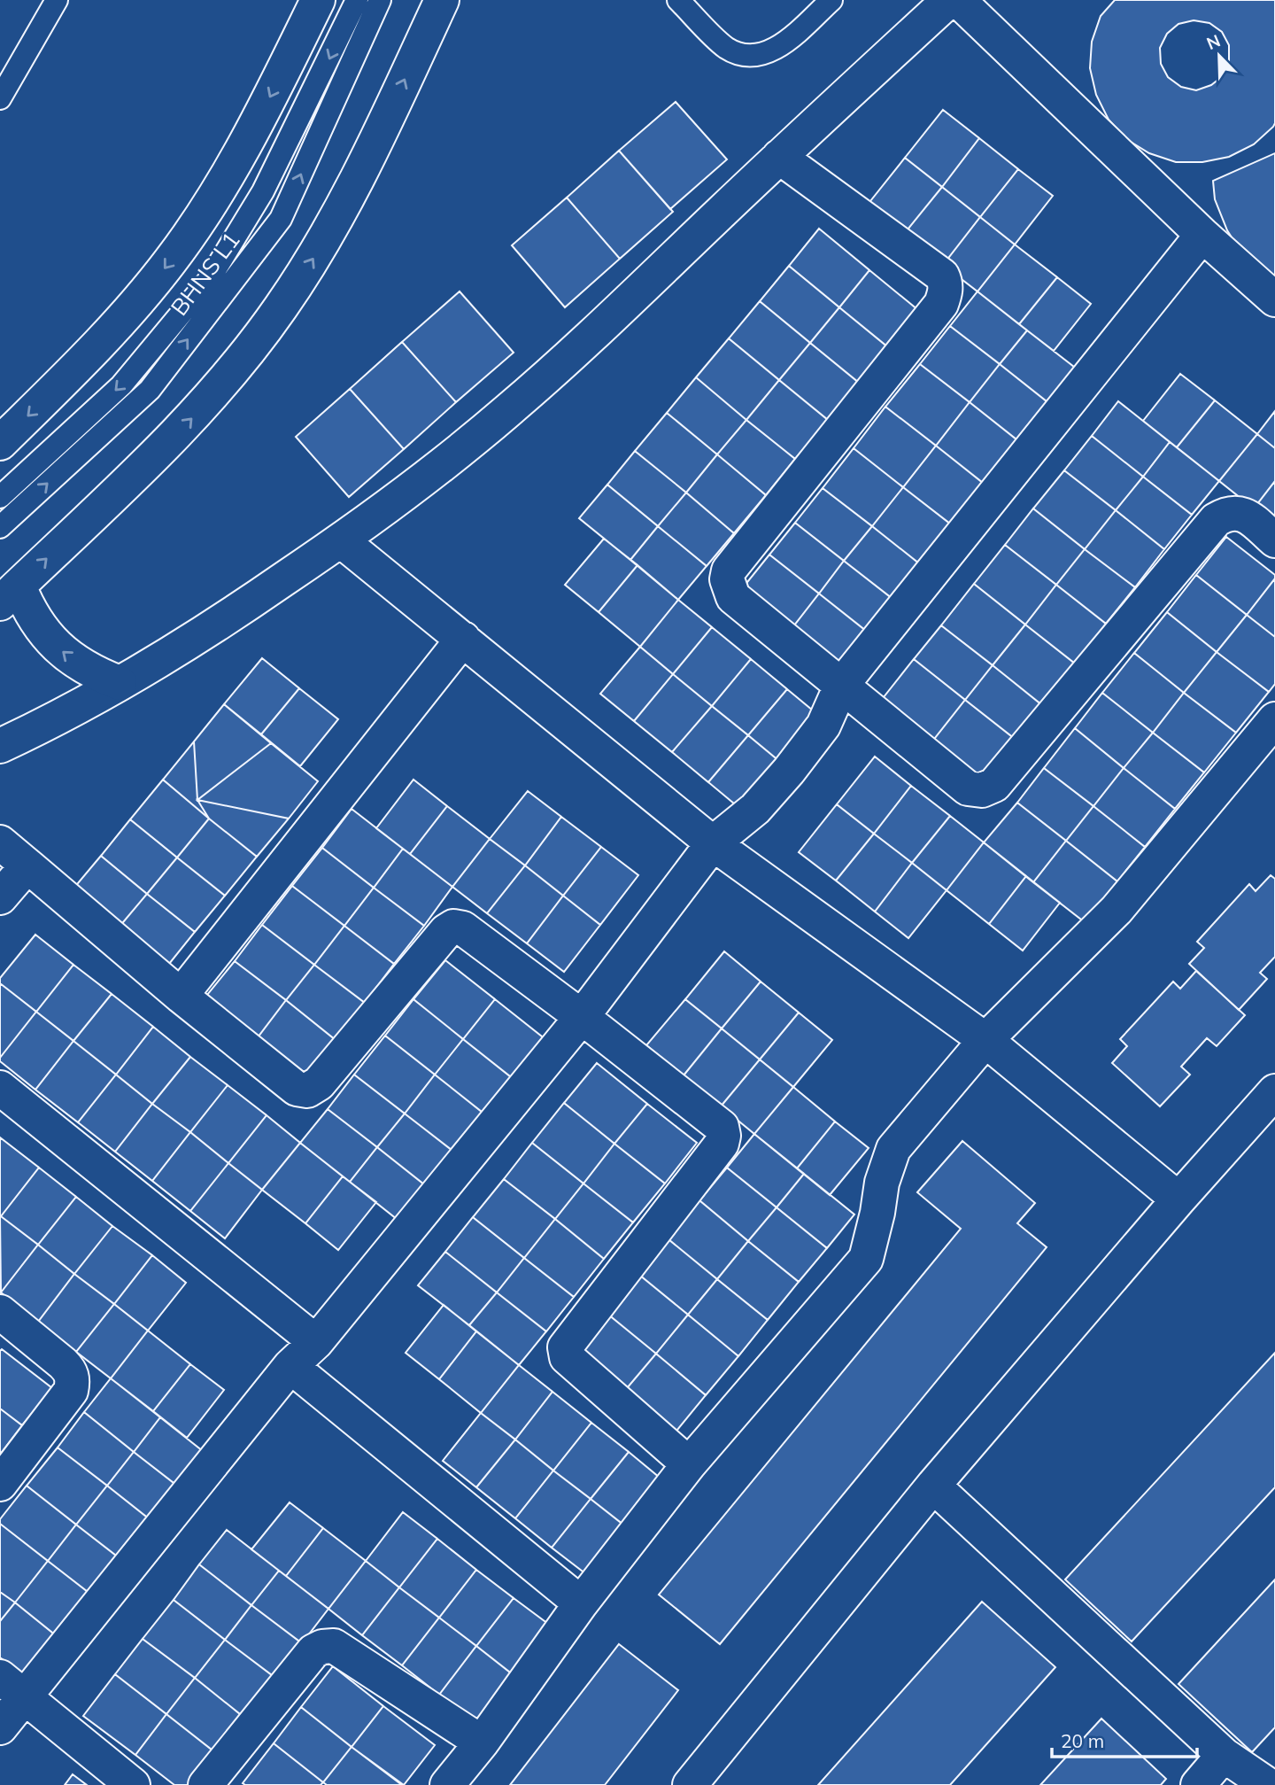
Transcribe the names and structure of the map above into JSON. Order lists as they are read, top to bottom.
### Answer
{
  "streets": {
    "lane": ["BHNS L1"]
  },
  "scale_bar": "20 m",
  "north": "top left"
}
